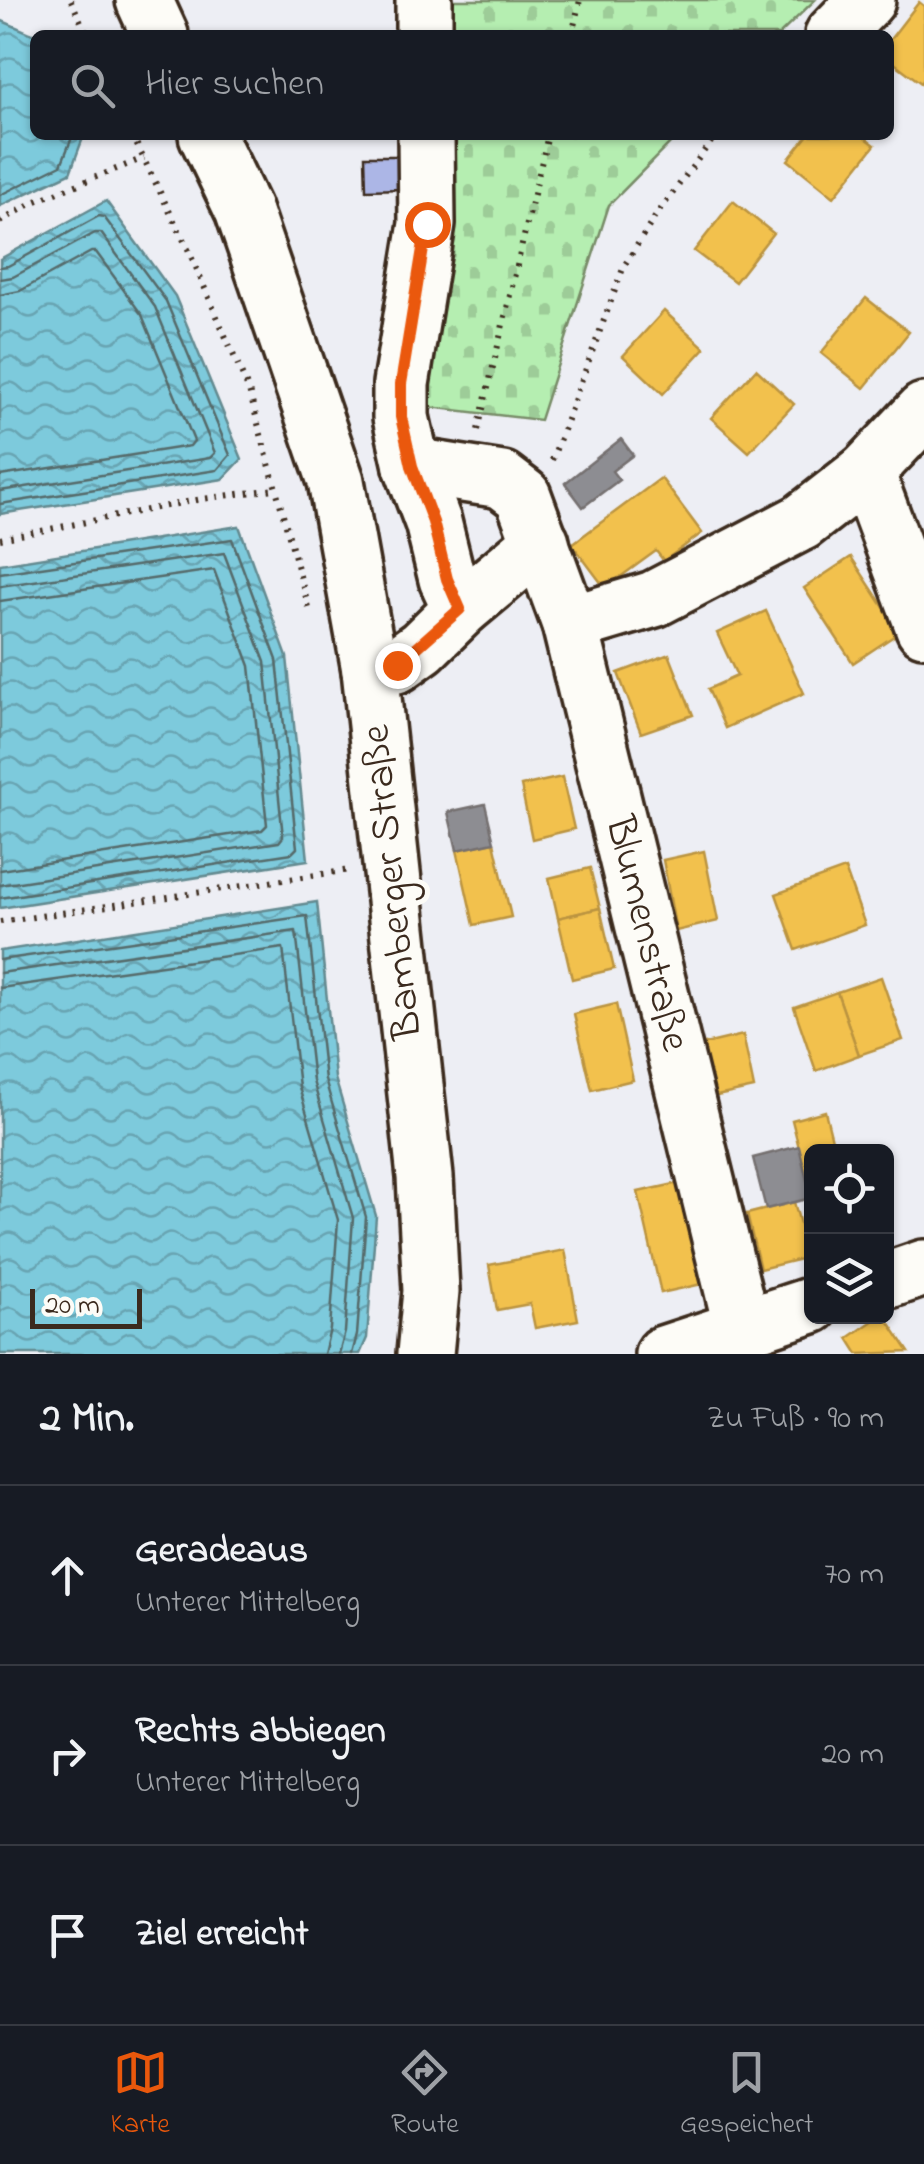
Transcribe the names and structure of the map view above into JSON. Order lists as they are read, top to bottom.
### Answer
{
  "streets": {
    "street": ["Bamberger Straße", "Blumenstraße"]
  },
  "scale_bar": "20 m",
  "page": {
    "search": "Hier suchen",
    "scale": "20 m",
    "heading": ["2 Min.", "Zu Fuß · 90 m"],
    "list": [
      ["Geradeaus", "Unterer Mittelberg", "70 m"],
      ["Rechts abbiegen", "Unterer Mittelberg", "20 m"],
      "Ziel erreicht"
    ],
    "nav": ["Karte", "Route", "Gespeichert"]
  }
}
